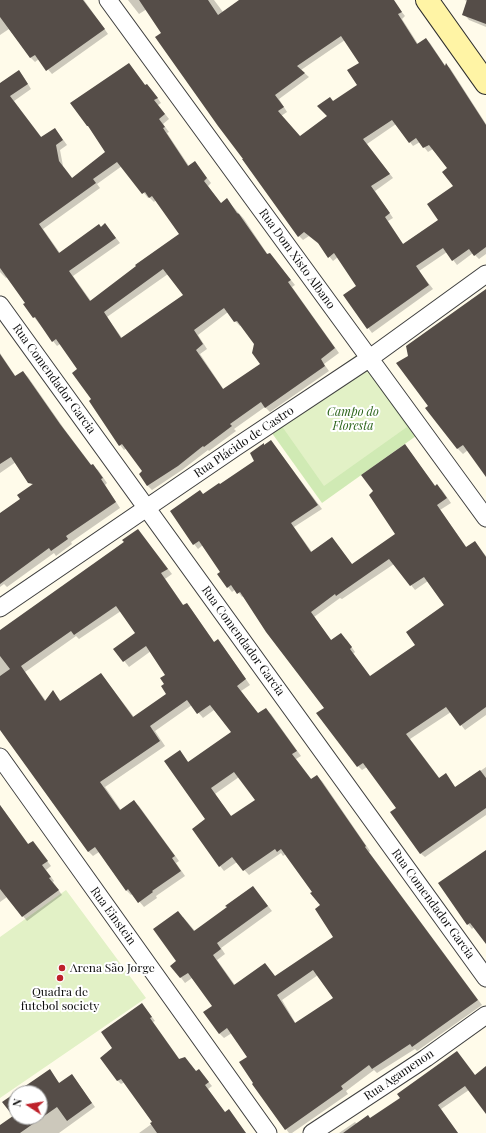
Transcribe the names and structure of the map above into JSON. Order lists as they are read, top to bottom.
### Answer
{
  "streets": {
    "street": [
      "Rua Dom Xisto Albano",
      "Rua Comendador Garcia",
      "Rua Plácido de Castro",
      "Rua Einstein",
      "Rua Agamenon"
    ]
  },
  "crossings": [
    ["Rua Dom Xisto Albano", "Rua Plácido de Castro"],
    ["Rua Comendador Garcia", "Rua Plácido de Castro"]
  ],
  "parks": ["Campo do Floresta"],
  "places": ["Arena São Jorge", "Quadra de futebol society"],
  "north": "left"
}
